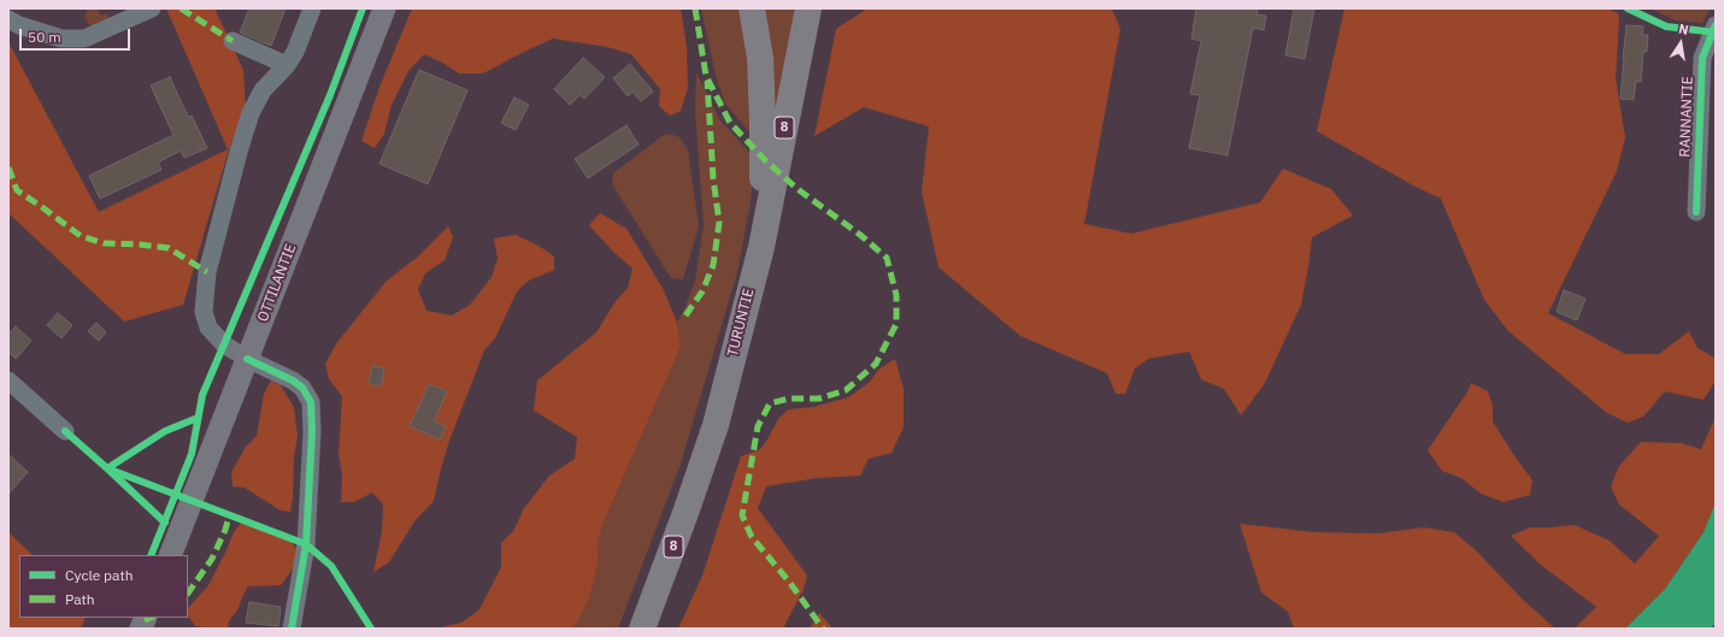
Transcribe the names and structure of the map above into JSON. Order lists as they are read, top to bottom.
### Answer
{
  "streets": {
    "highway": ["8", "TURUNTIE"],
    "main road": ["OTTILANTIE"],
    "street": ["RANNANTIE"]
  },
  "legend": ["Cycle path", "Path"],
  "scale_bar": "50 m",
  "north": "top"
}
